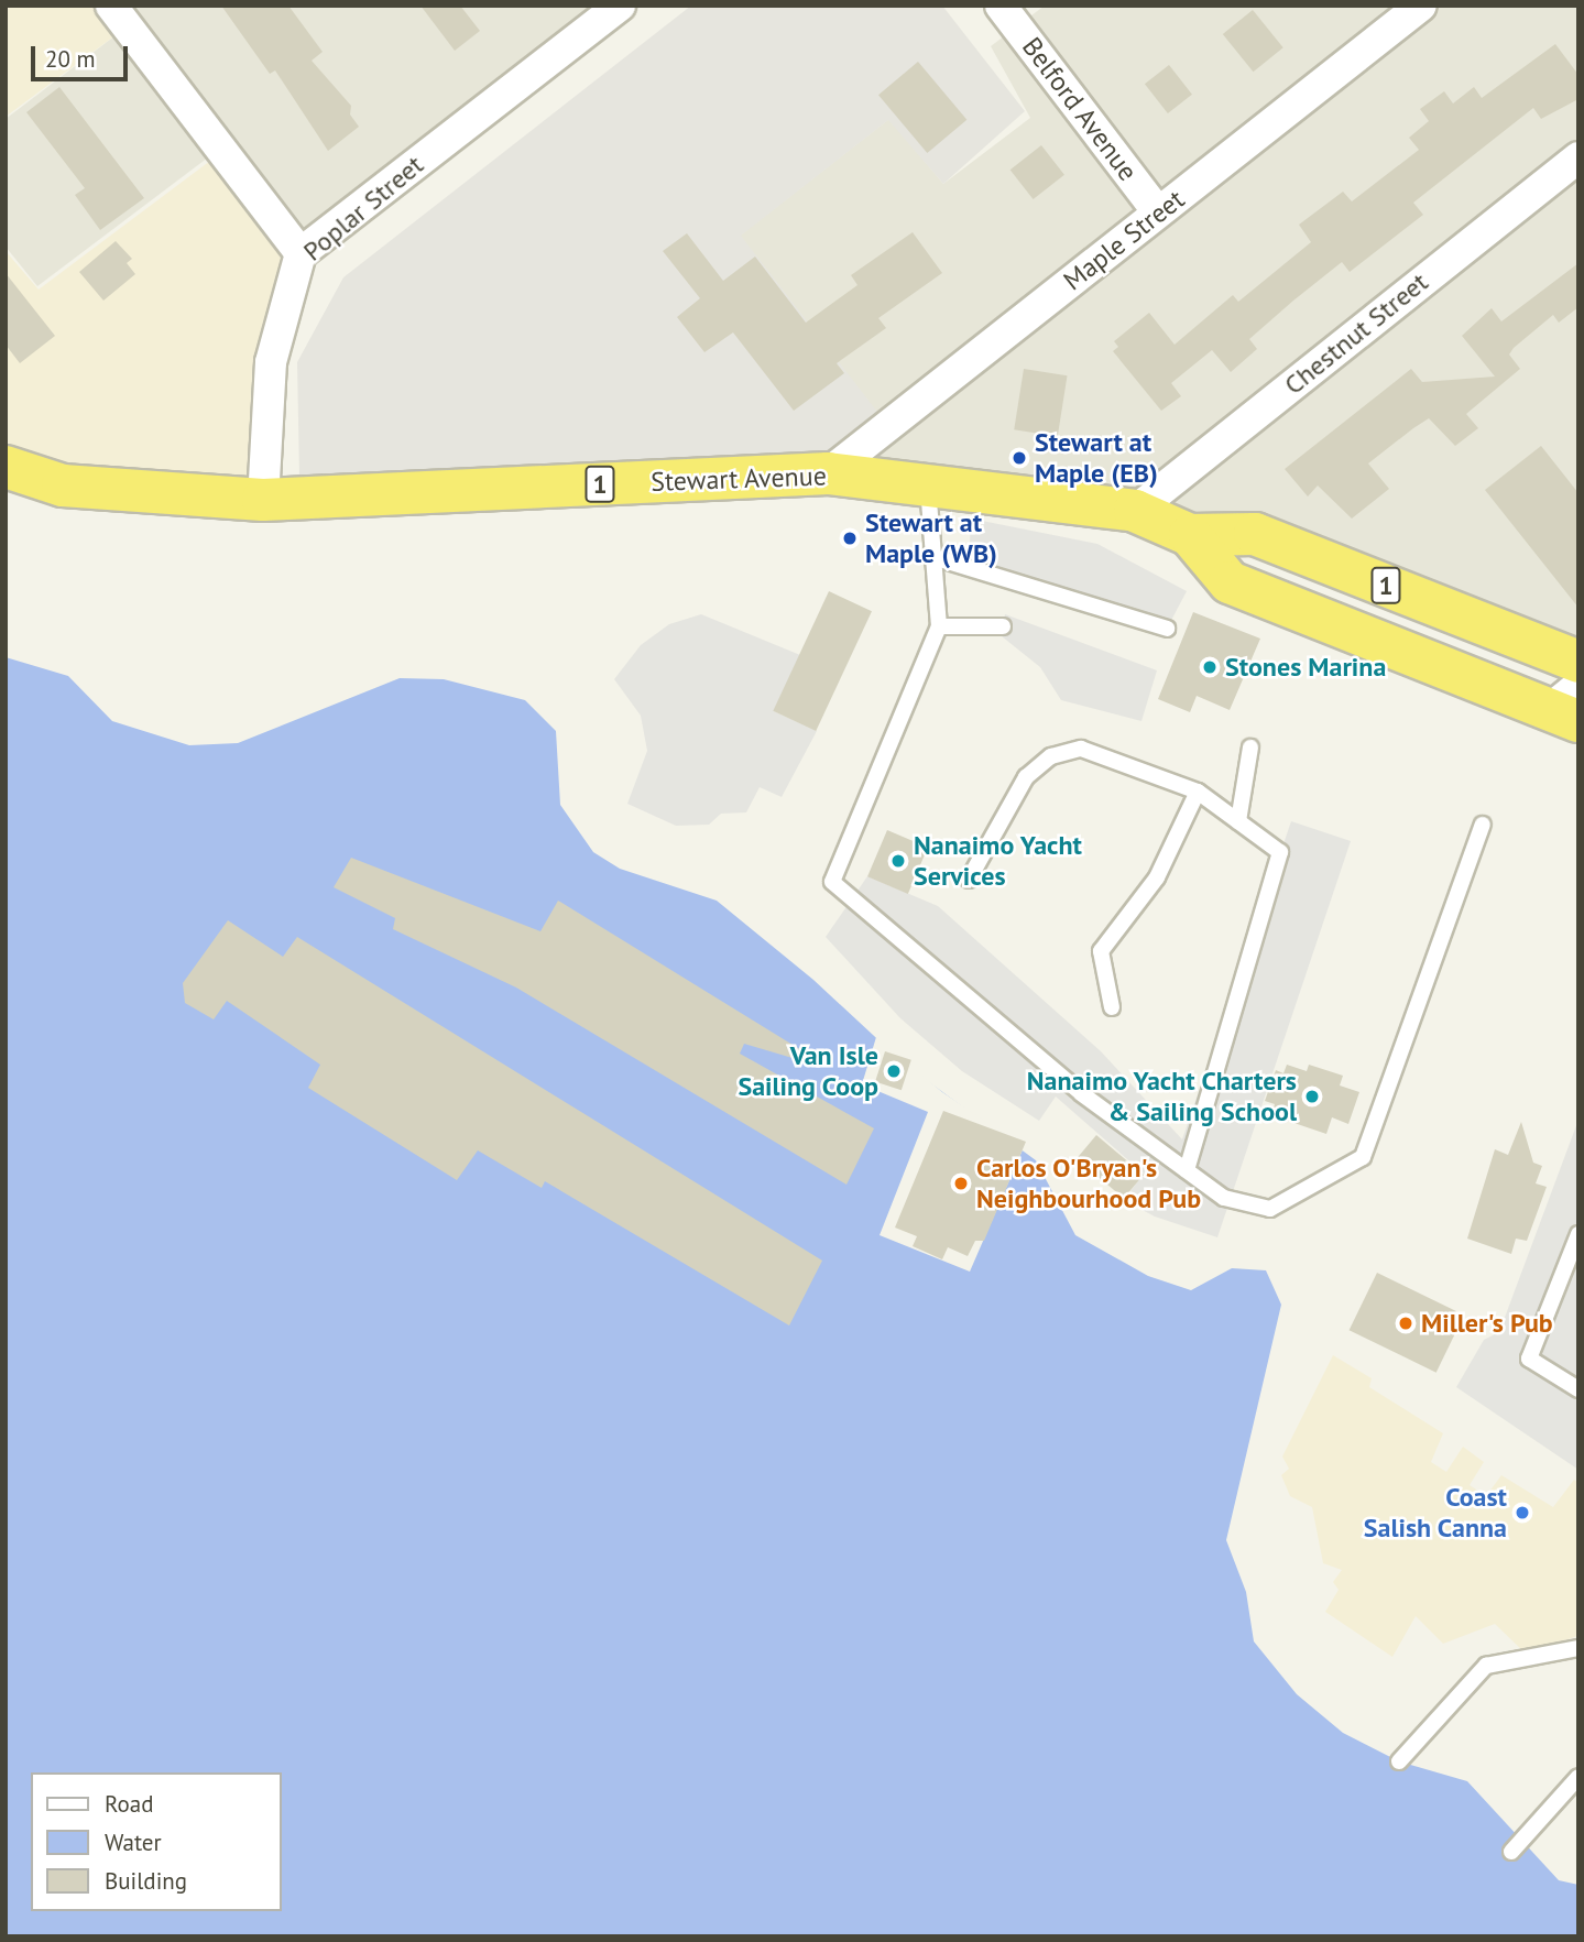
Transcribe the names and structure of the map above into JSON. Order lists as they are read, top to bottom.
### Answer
{
  "streets": {
    "highway": ["Stewart Avenue", "1"],
    "street": [
      "Belford Avenue",
      "Poplar Street",
      "Maple Street",
      "Chestnut Street"
    ]
  },
  "crossings": [
    ["Belford Avenue", "Maple Street"],
    ["Poplar Street", "Stewart Avenue"],
    ["Maple Street", "Stewart Avenue"],
    ["Chestnut Street", "Stewart Avenue"]
  ],
  "places": [
    "Stewart at Maple (EB)",
    "Stewart at Maple (WB)",
    "Stones Marina",
    "Nanaimo Yacht Services",
    "Van Isle Sailing Coop",
    "Nanaimo Yacht Charters & Sailing School",
    "Carlos O'Bryan's Neighbourhood Pub",
    "Miller's Pub",
    "Coast Salish Canna"
  ],
  "legend": ["Road", "Water", "Building"],
  "scale_bar": "20 m"
}
